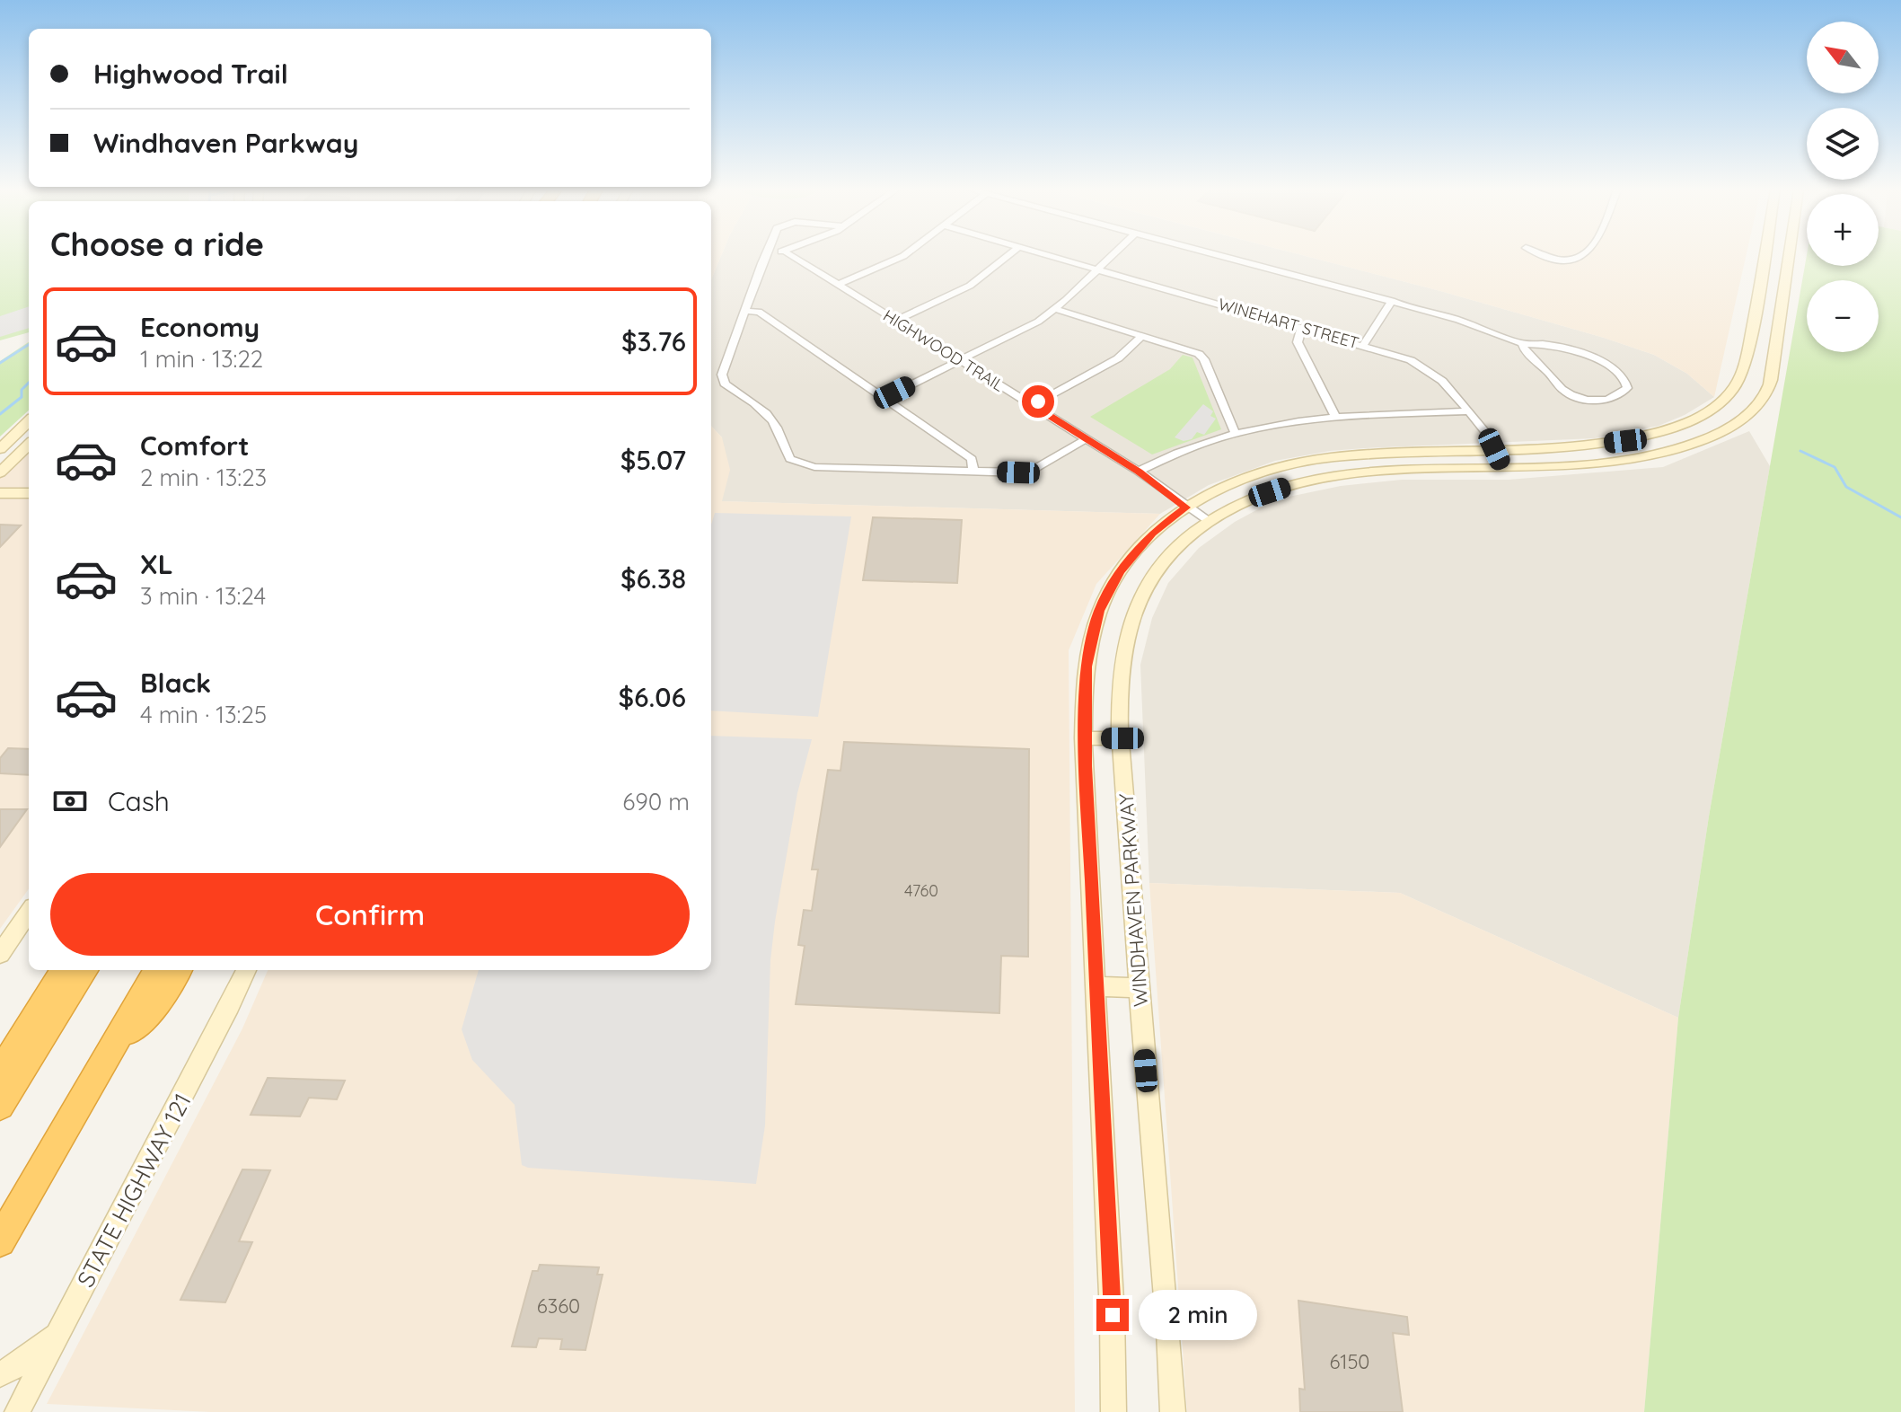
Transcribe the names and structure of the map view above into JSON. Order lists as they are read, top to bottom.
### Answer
{
  "streets": {
    "main road": ["WINDHAVEN PARKWAY", "STATE HIGHWAY 121"],
    "street": ["WINEHART STREET", "HIGHWOOD TRAIL"]
  },
  "crossings": [
    ["WINEHART STREET", "WINDHAVEN PARKWAY"],
    ["HIGHWOOD TRAIL", "WINDHAVEN PARKWAY"]
  ],
  "house_numbers": ["4760", "6360", "6150"],
  "north": "top left",
  "page": {
    "map_buttons": ["+", "−"],
    "banner": ["Highwood Trail", "Windhaven Parkway"],
    "heading": "Choose a ride",
    "list": [
      {
        "name": "Economy",
        "note": "1 min · 13:22",
        "value": "$3.76"
      },
      {
        "name": "Comfort",
        "note": "2 min · 13:23",
        "value": "$5.07"
      },
      {
        "name": "XL",
        "note": "3 min · 13:24",
        "value": "$6.38"
      },
      {
        "name": "Black",
        "note": "4 min · 13:25",
        "value": "$6.06"
      }
    ],
    "pay": ["Cash", "690 m"],
    "buttons": "Confirm",
    "bubble": "2 min"
  }
}
